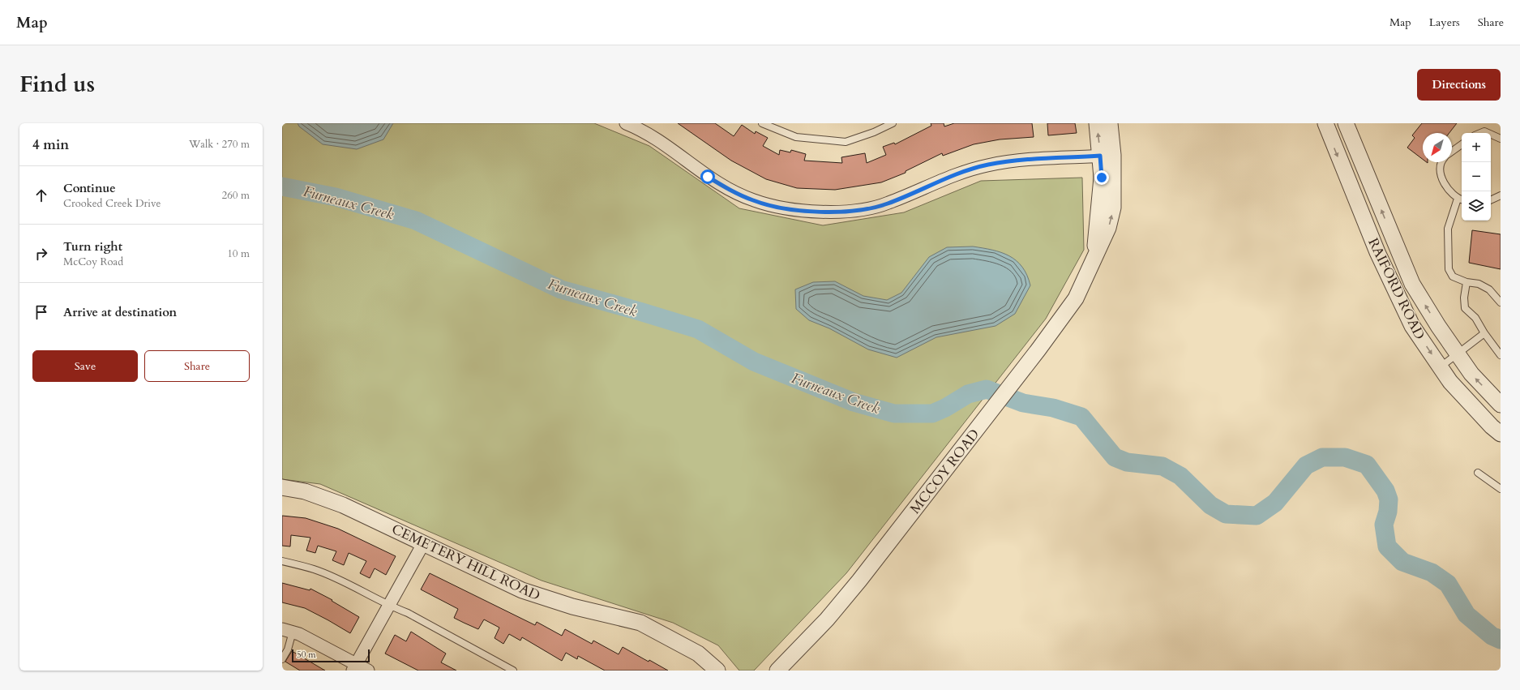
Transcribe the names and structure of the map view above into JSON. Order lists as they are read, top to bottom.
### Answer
{
  "streets": {
    "street": ["RAIFORD ROAD", "MCCOY ROAD", "CEMETERY HILL ROAD"]
  },
  "one_way": ["MCCOY ROAD"],
  "water": ["Furneaux Creek"],
  "scale_bar": "50 m",
  "north": "bottom left",
  "page": {
    "header": "Map",
    "nav": ["Map", "Layers", "Share"],
    "title": "Find us",
    "buttons": [
      "Directions",
      ["Save", "Share"]
    ],
    "heading": ["4 min", "Walk · 270 m"],
    "map_buttons": ["+", "−"],
    "list": [
      ["Continue", "Crooked Creek Drive", "260 m"],
      ["Turn right", "McCoy Road", "10 m"],
      "Arrive at destination"
    ],
    "scale": "50 m"
  }
}
